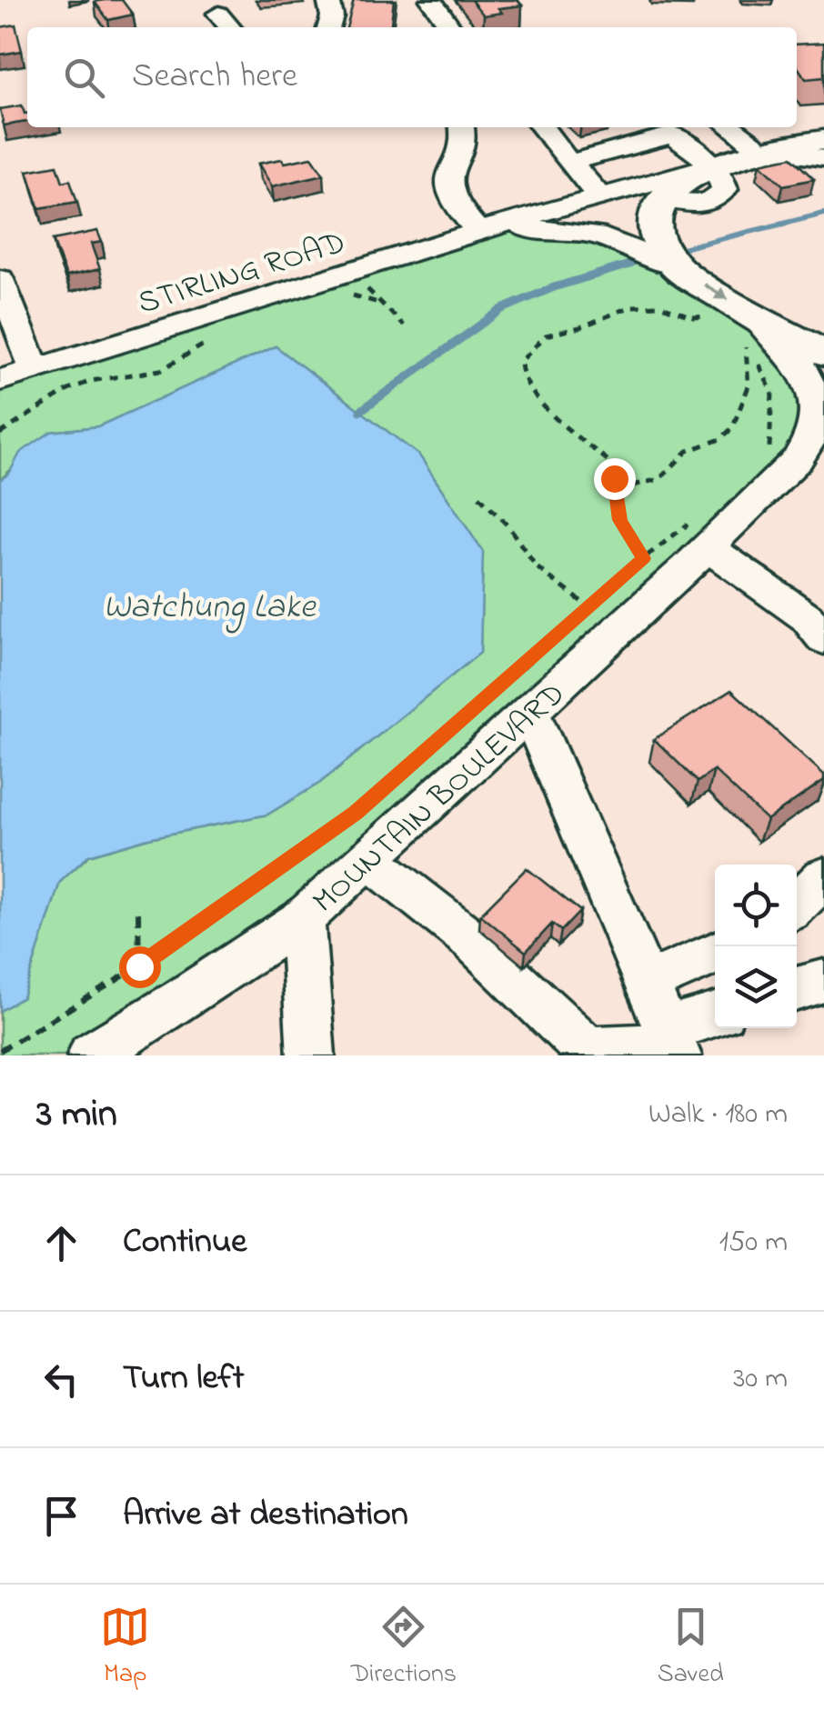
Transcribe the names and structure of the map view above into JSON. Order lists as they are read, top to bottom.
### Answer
{
  "streets": {
    "street": ["STIRLING ROAD", "MOUNTAIN BOULEVARD"]
  },
  "water": ["Watchung Lake"],
  "page": {
    "search": "Search here",
    "heading": ["3 min", "Walk · 180 m"],
    "list": [
      ["Continue", "150 m"],
      ["Turn left", "30 m"],
      "Arrive at destination"
    ],
    "nav": ["Map", "Directions", "Saved"]
  }
}
